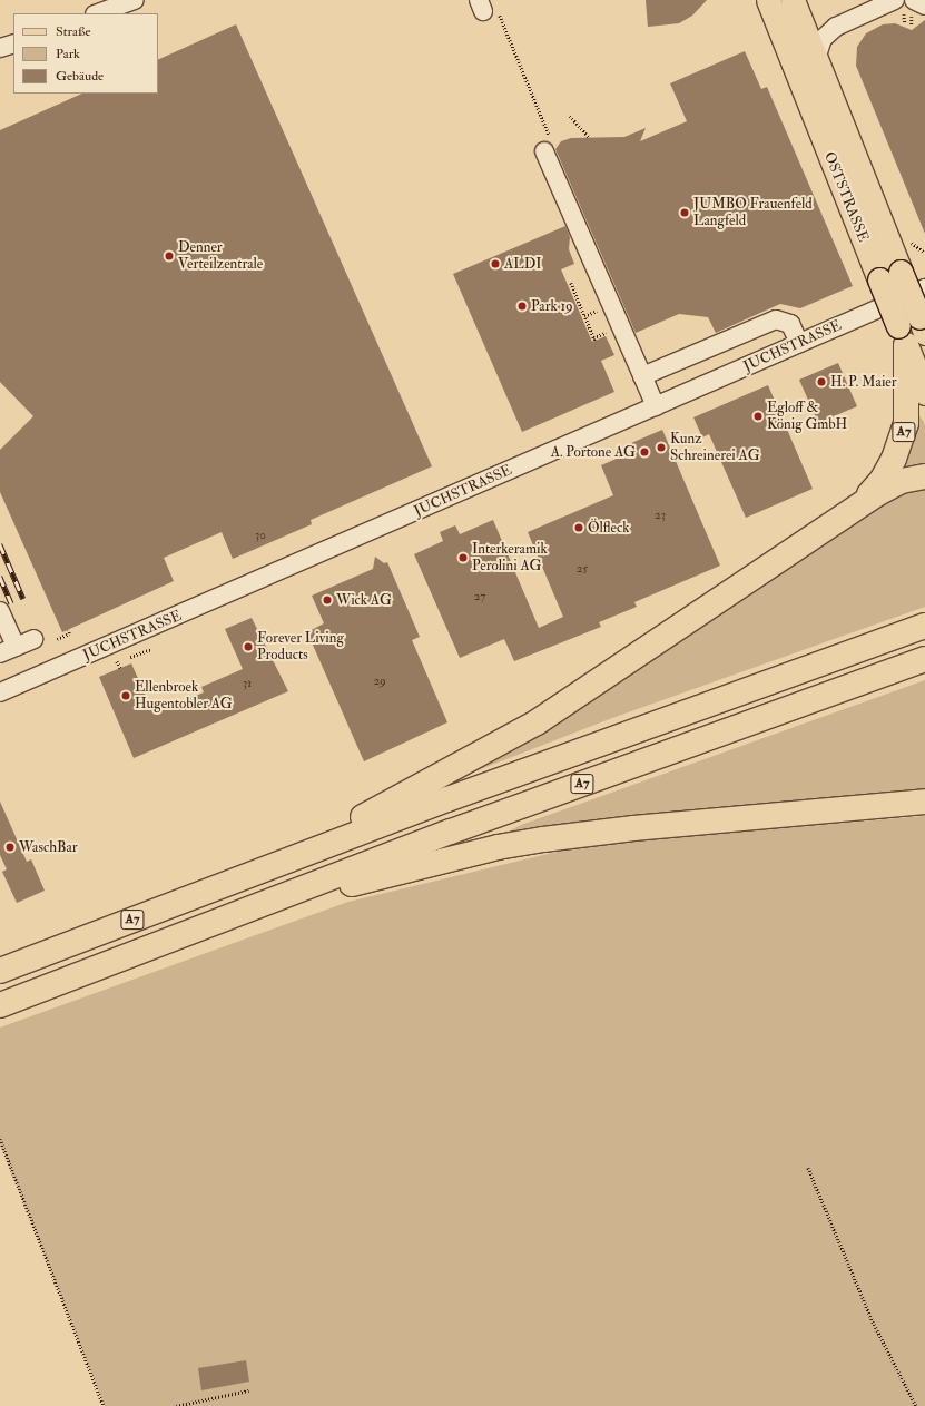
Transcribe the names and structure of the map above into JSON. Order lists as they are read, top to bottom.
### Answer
{
  "streets": {
    "highway": ["A7"],
    "main road": ["OSTSTRASSE"],
    "street": ["JUCHSTRASSE"]
  },
  "crossings": [
    ["OSTSTRASSE", "A7"]
  ],
  "places": [
    "JUMBO Frauenfeld Langfeld",
    "Denner Verteilzentrale",
    "ALDI",
    "Park 19",
    "H. P. Maier",
    "Egloff & König GmbH",
    "Kunz Schreinerei AG",
    "A. Portone AG",
    "Ölfleck",
    "Interkeramik Perolini AG",
    "Wick AG",
    "Forever Living Products",
    "Ellenbroek Hugentobler AG",
    "WaschBar"
  ],
  "house_numbers": [
    "23",
    "30",
    "25",
    "27",
    "29",
    "31"
  ],
  "legend": ["Straße", "Park", "Gebäude"]
}
